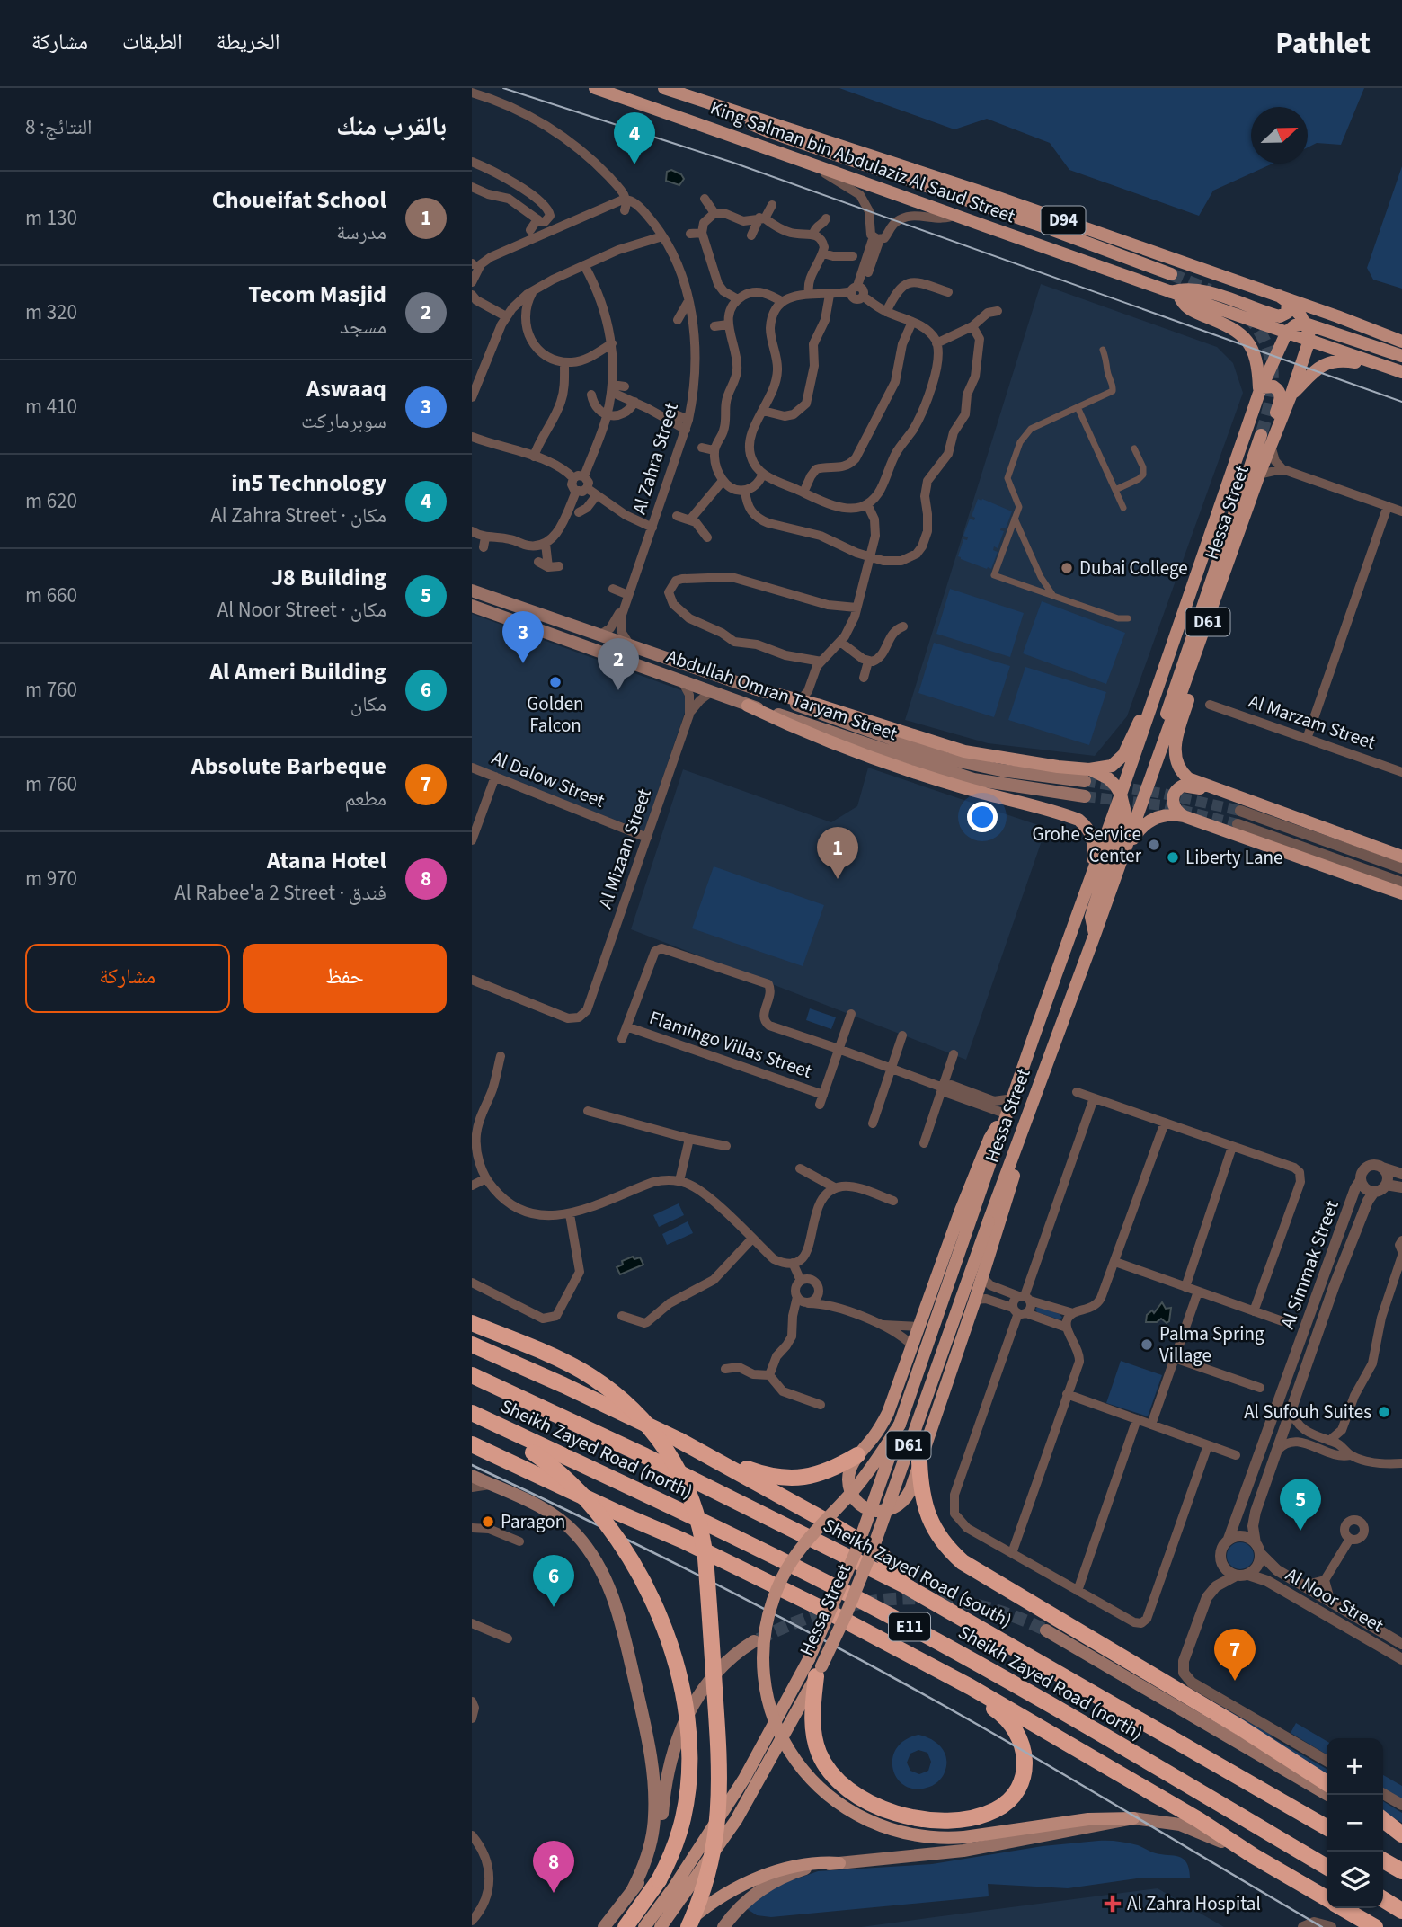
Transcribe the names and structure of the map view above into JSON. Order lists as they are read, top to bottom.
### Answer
{
  "streets": {
    "highway": ["Sheikh Zayed Road (north)", "Sheikh Zayed Road (south)", "E11"],
    "main road": [
      "King Salman bin Abdulaziz Al Saud Street",
      "D94",
      "Hessa Street",
      "D61",
      "Abdullah Omran Taryam Street"
    ],
    "street": [
      "Al Zahra Street",
      "Al Marzam Street",
      "Al Dalow Street",
      "Al Mizaan Street",
      "Flamingo Villas Street",
      "Al Simmak Street",
      "Al Noor Street"
    ]
  },
  "crossings": [
    ["King Salman bin Abdulaziz Al Saud Street", "Hessa Street"],
    ["Al Zahra Street", "Abdullah Omran Taryam Street"],
    ["Hessa Street", "Flamingo Villas Street"],
    ["Abdullah Omran Taryam Street", "Al Mizaan Street"],
    ["Al Dalow Street", "Al Mizaan Street"],
    ["Al Simmak Street", "Al Noor Street"]
  ],
  "places": {
    "other": [
      "Dubai College",
      "Golden Falcon",
      "Grohe Service Center",
      "Liberty Lane",
      "Palma Spring Village",
      "Al Sufouh Suites",
      "Paragon"
    ],
    "health": ["Al Zahra Hospital"]
  },
  "north": "right",
  "page": {
    "header": "Pathlet",
    "nav": ["الخريطة", "الطبقات", "مشاركة"],
    "heading": ["بالقرب منك", "النتائج: 8"],
    "pins": [
      "4",
      "3",
      "2",
      "1",
      "5",
      "6",
      "7",
      "8"
    ],
    "list": [
      {
        "mark": "1",
        "name": "Choueifat School",
        "note": "مدرسة",
        "value": "130 m"
      },
      {
        "mark": "2",
        "name": "Tecom Masjid",
        "note": "مسجد",
        "value": "320 m"
      },
      {
        "mark": "3",
        "name": "Aswaaq",
        "note": "سوبرماركت",
        "value": "410 m"
      },
      {
        "mark": "4",
        "name": "in5 Technology",
        "note": "مكان · Al Zahra Street",
        "value": "620 m"
      },
      {
        "mark": "5",
        "name": "J8 Building",
        "note": "مكان · Al Noor Street",
        "value": "660 m"
      },
      {
        "mark": "6",
        "name": "Al Ameri Building",
        "note": "مكان",
        "value": "760 m"
      },
      {
        "mark": "7",
        "name": "Absolute Barbeque",
        "note": "مطعم",
        "value": "760 m"
      },
      {
        "mark": "8",
        "name": "Atana Hotel",
        "note": "فندق · Al Rabee'a 2 Street",
        "value": "970 m"
      }
    ],
    "buttons": ["حفظ", "مشاركة"],
    "map_buttons": ["+", "−"]
  }
}
